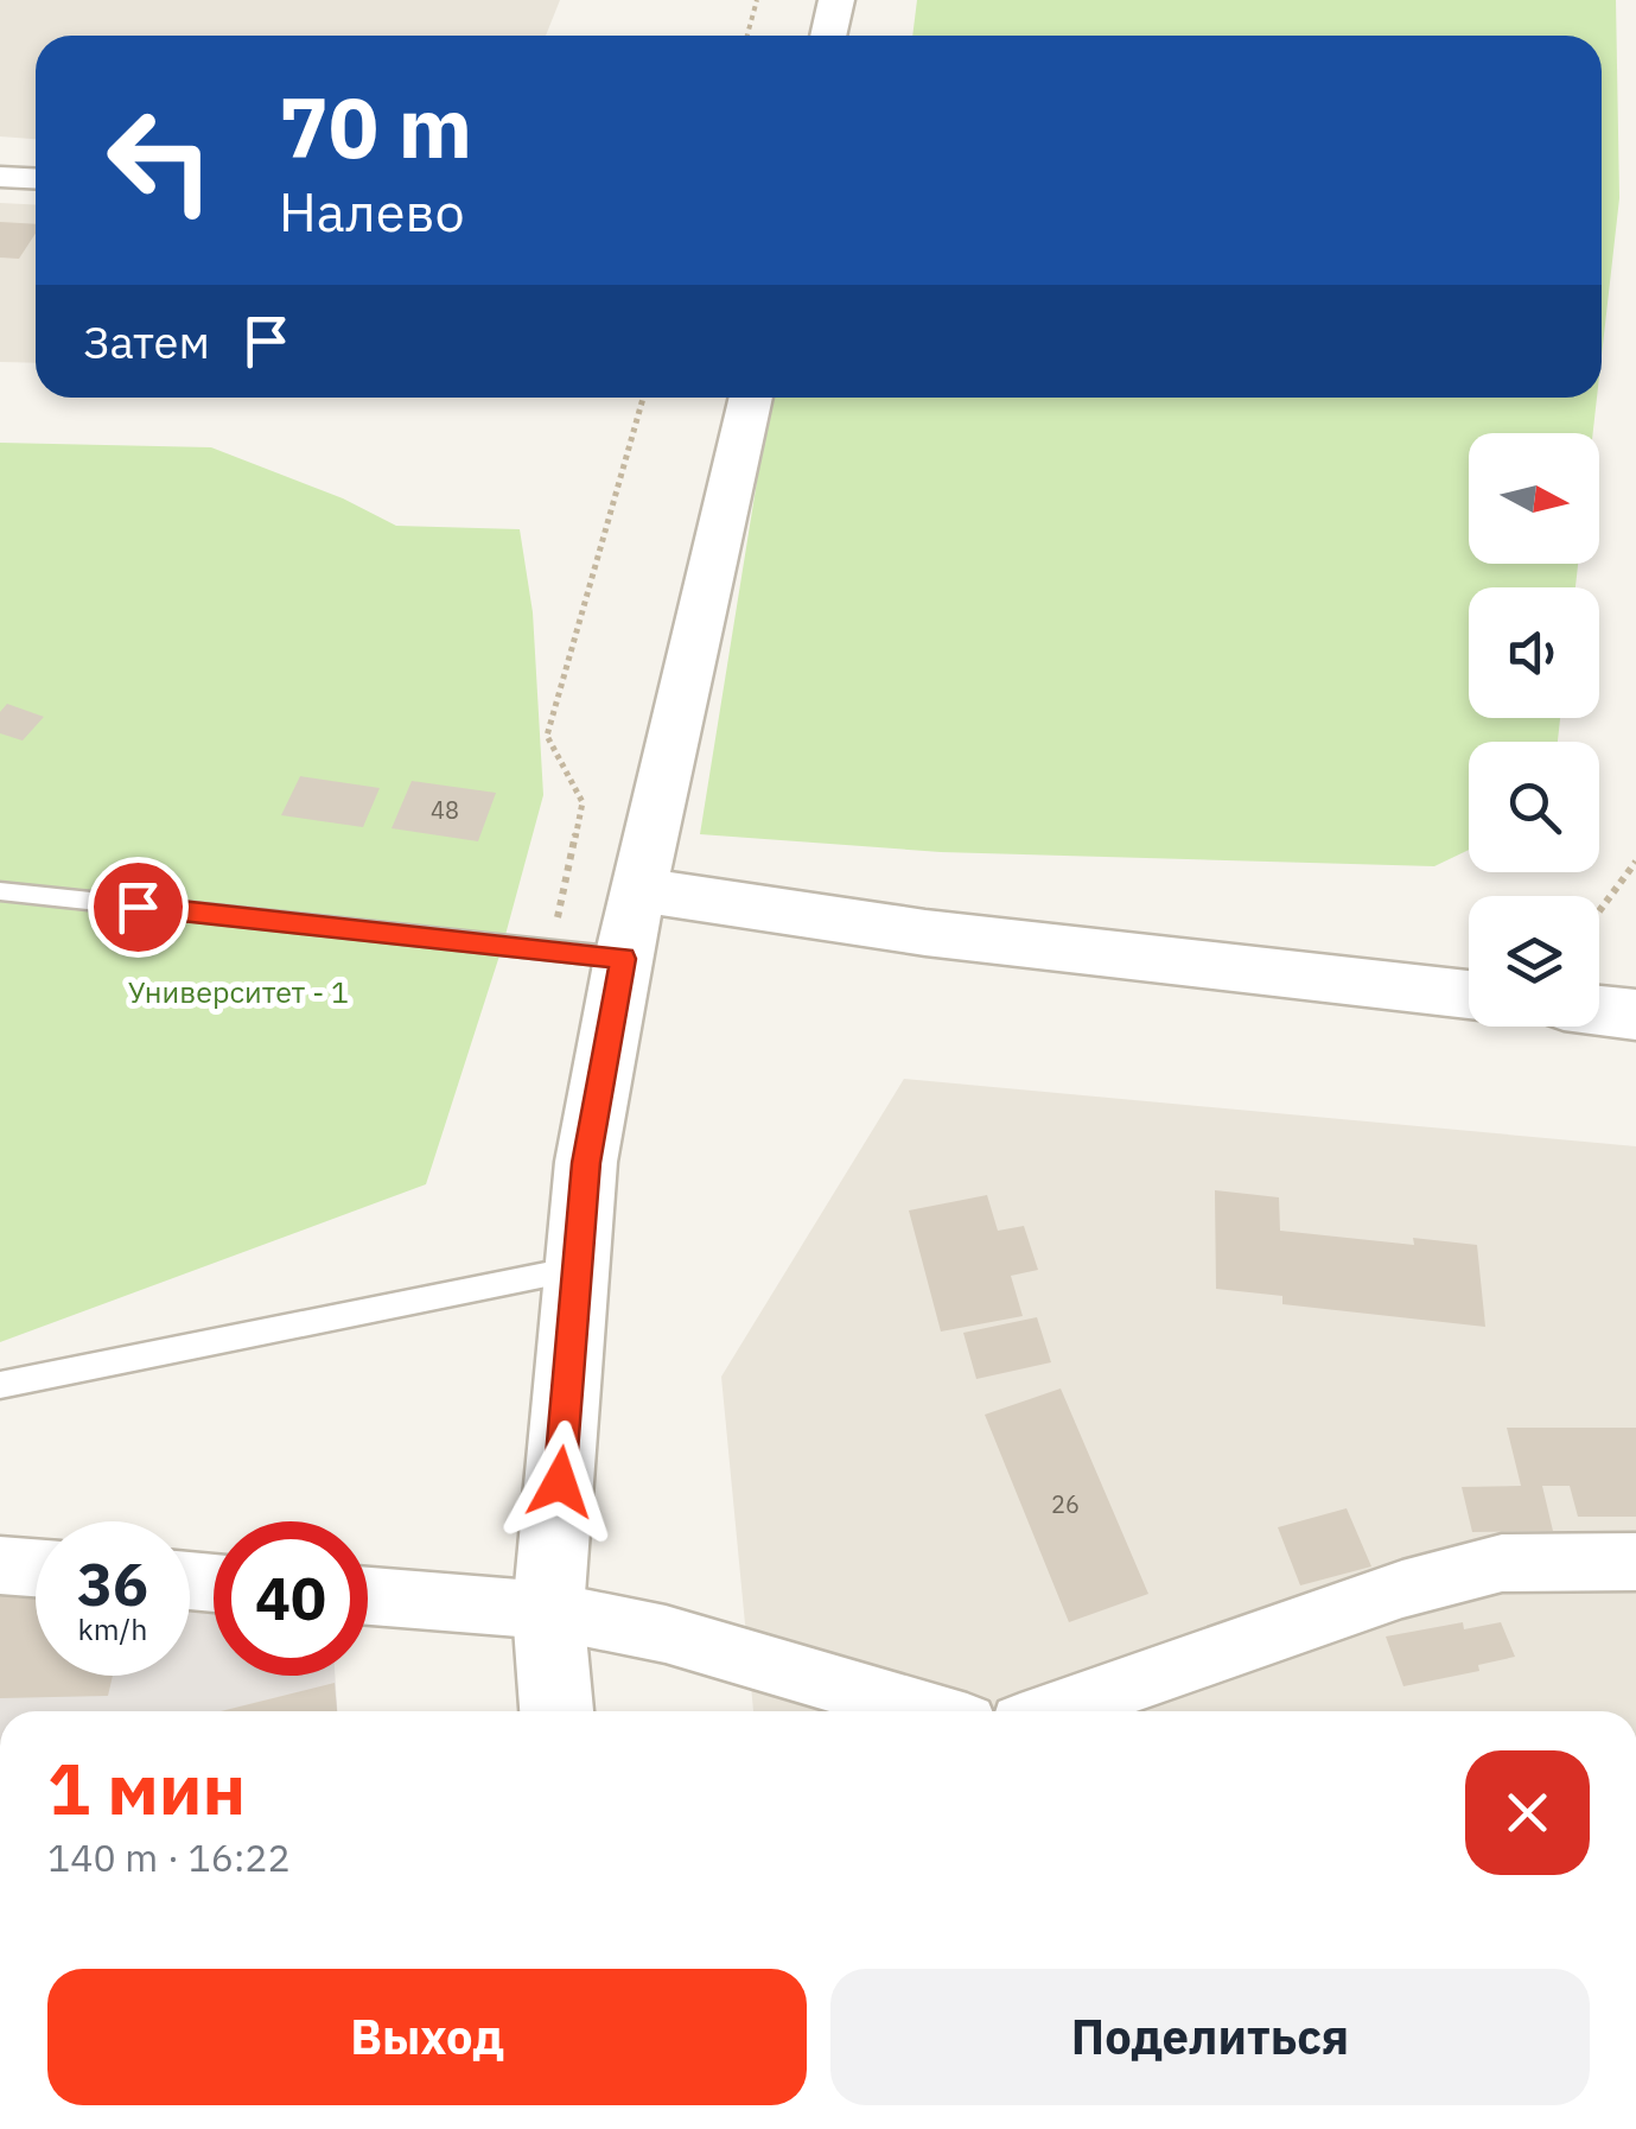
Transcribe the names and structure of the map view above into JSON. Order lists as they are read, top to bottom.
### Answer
{
  "parks": ["Университет - 1"],
  "house_numbers": ["48", "26"],
  "north": "right",
  "page": {
    "turn": ["70 m", "Налево"],
    "then": "Затем",
    "speed": "36 km/h",
    "limit": "40",
    "heading": ["1 мин", "140 m · 16:22"],
    "buttons": ["Выход", "Поделиться"]
  }
}
